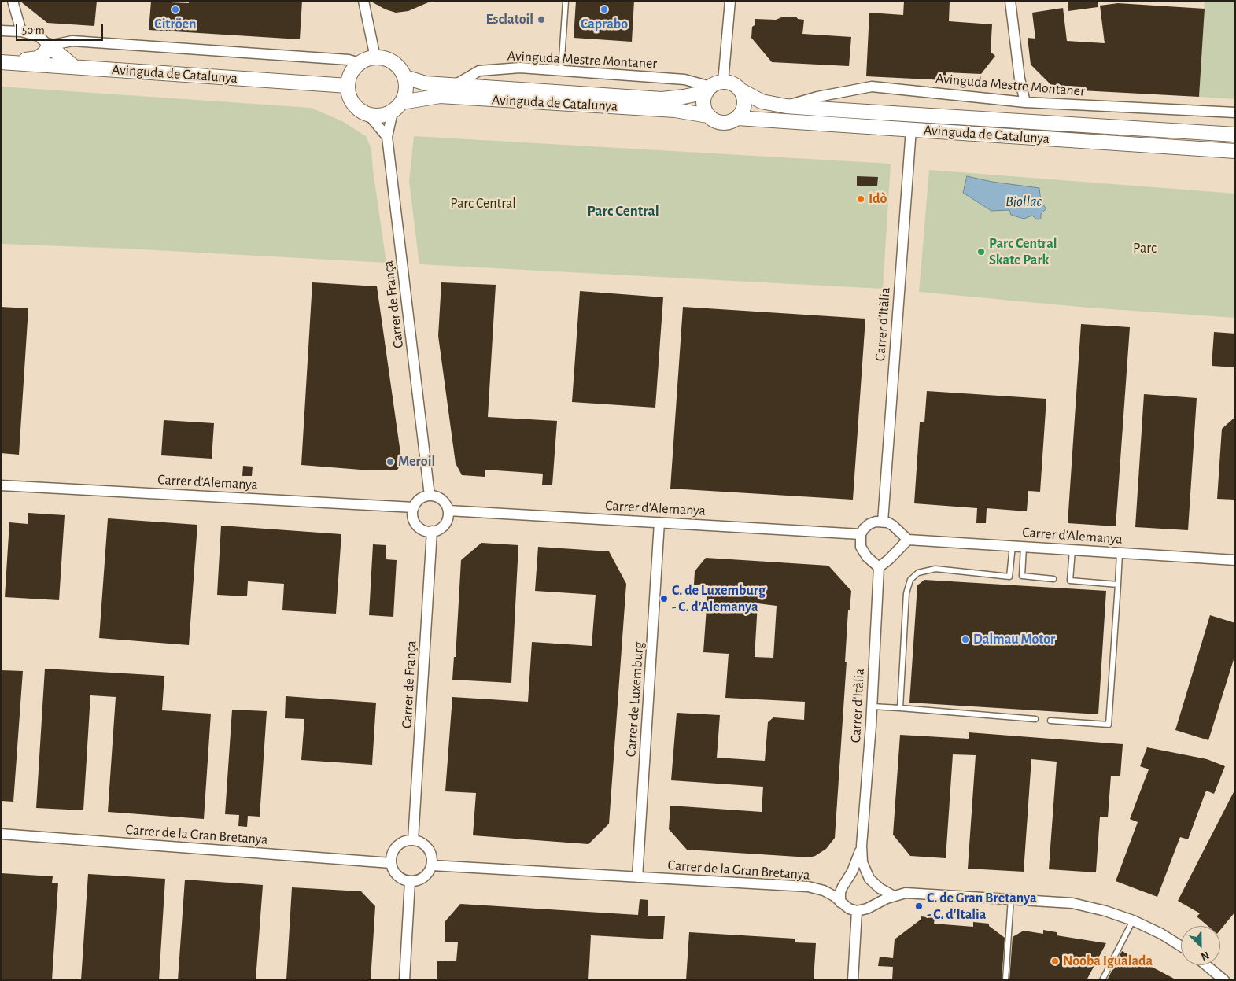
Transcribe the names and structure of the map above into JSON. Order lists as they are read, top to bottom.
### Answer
{
  "streets": {
    "street": [
      "Avinguda Mestre Montaner",
      "Avinguda de Catalunya",
      "Carrer de França",
      "Carrer d'Itàlia",
      "Carrer d'Alemanya",
      "Carrer de Luxemburg",
      "Carrer de la Gran Bretanya"
    ]
  },
  "crossings": [
    ["Avinguda Mestre Montaner", "Avinguda de Catalunya"],
    ["Avinguda de Catalunya", "Carrer de França"],
    ["Avinguda de Catalunya", "Carrer d'Itàlia"],
    ["Carrer de França", "Carrer d'Alemanya"],
    ["Carrer de França", "Carrer de la Gran Bretanya"],
    ["Carrer d'Itàlia", "Carrer d'Alemanya"],
    ["Carrer d'Itàlia", "Carrer de la Gran Bretanya"],
    ["Carrer d'Alemanya", "Carrer de Luxemburg"],
    ["Carrer de Luxemburg", "Carrer de la Gran Bretanya"]
  ],
  "districts": ["Parc Central"],
  "water": ["Biollac"],
  "parks": ["Parc Central", "Parc"],
  "places": [
    "Citröen",
    "Caprabo",
    "Esclatoil",
    "Idò",
    "Parc Central Skate Park",
    "Meroil",
    "C. de Luxemburg - C. d'Alemanya",
    "Dalmau Motor",
    "C. de Gran Bretanya - C. d'Italia",
    "Nooba Igualada"
  ],
  "scale_bar": "50 m",
  "north": "bottom right"
}
